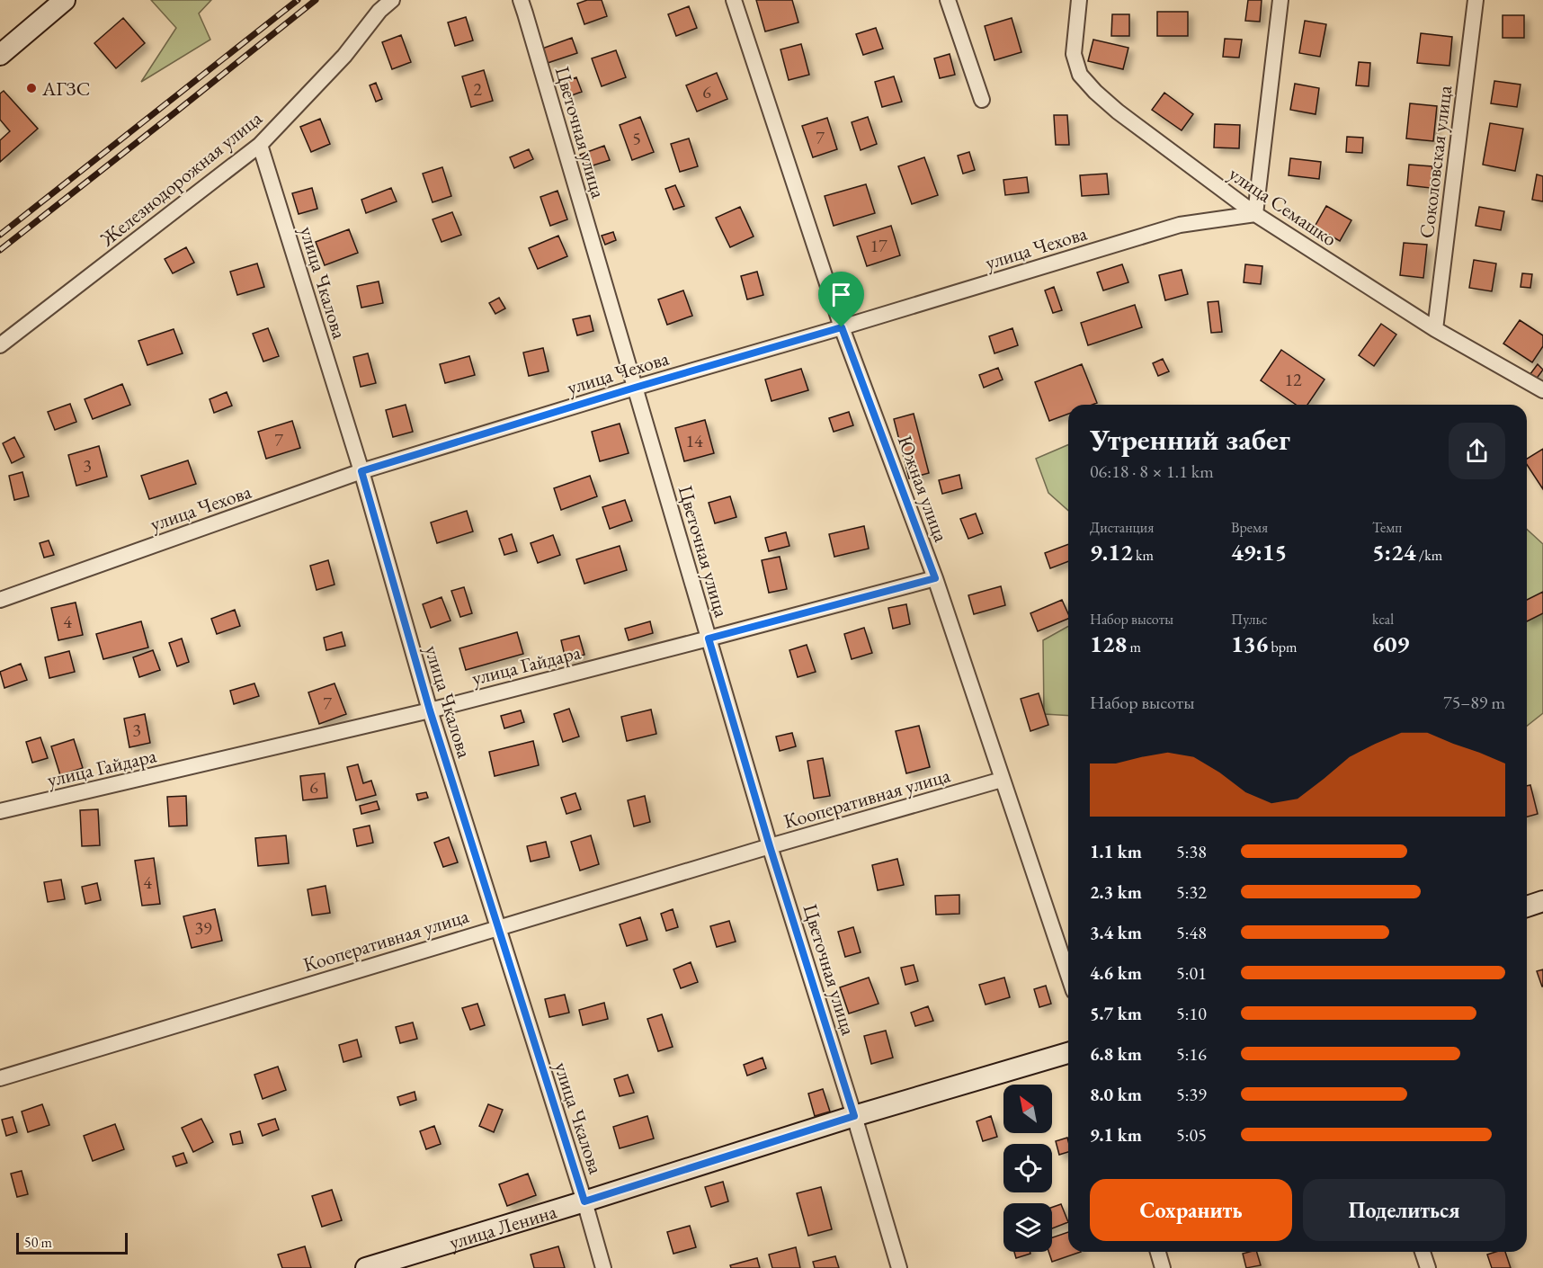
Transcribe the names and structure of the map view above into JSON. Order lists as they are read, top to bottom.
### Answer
{
  "streets": {
    "street": [
      "Цветочная улица",
      "Соколовская улица",
      "Железнодорожная улица",
      "улица Семашко",
      "улица Чехова",
      "улица Чкалова",
      "Южная улица",
      "улица Гайдара",
      "Кооперативная улица",
      "улица Ленина"
    ]
  },
  "crossings": [
    ["Цветочная улица", "улица Чехова"],
    ["Цветочная улица", "улица Гайдара"],
    ["Цветочная улица", "Кооперативная улица"],
    ["Цветочная улица", "улица Ленина"],
    ["Соколовская улица", "улица Семашко"],
    ["Железнодорожная улица", "улица Чкалова"],
    ["улица Семашко", "улица Чехова"],
    ["улица Чехова", "улица Чкалова"],
    ["улица Чехова", "Южная улица"],
    ["улица Чкалова", "улица Гайдара"],
    ["улица Чкалова", "Кооперативная улица"],
    ["улица Чкалова", "улица Ленина"],
    ["Южная улица", "улица Гайдара"],
    ["Южная улица", "Кооперативная улица"]
  ],
  "places": ["АГЗС"],
  "house_numbers": [
    "2",
    "6",
    "7",
    "5",
    "17",
    "12",
    "7",
    "14",
    "3",
    "4",
    "7",
    "3",
    "6",
    "4",
    "39"
  ],
  "scale_bar": "50 m",
  "north": "top left",
  "page": {
    "heading": ["Утренний забег", "06:18 · 8 × 1.1 km"],
    "stats": [
      ["Дистанция", "9.12 km"],
      ["Время", "49:15"],
      ["Темп", "5:24 /km"],
      ["Набор высоты", "128 m"],
      ["Пульс", "136 bpm"],
      ["kcal", "609"]
    ],
    "chart": ["Набор высоты", "75–89 m"],
    "list": [
      {
        "name": "1.1 km",
        "note": "5:38"
      },
      {
        "name": "2.3 km",
        "note": "5:32"
      },
      {
        "name": "3.4 km",
        "note": "5:48"
      },
      {
        "name": "4.6 km",
        "note": "5:01"
      },
      {
        "name": "5.7 km",
        "note": "5:10"
      },
      {
        "name": "6.8 km",
        "note": "5:16"
      },
      {
        "name": "8.0 km",
        "note": "5:39"
      },
      {
        "name": "9.1 km",
        "note": "5:05"
      }
    ],
    "buttons": ["Сохранить", "Поделиться"],
    "scale": "50 m"
  }
}
